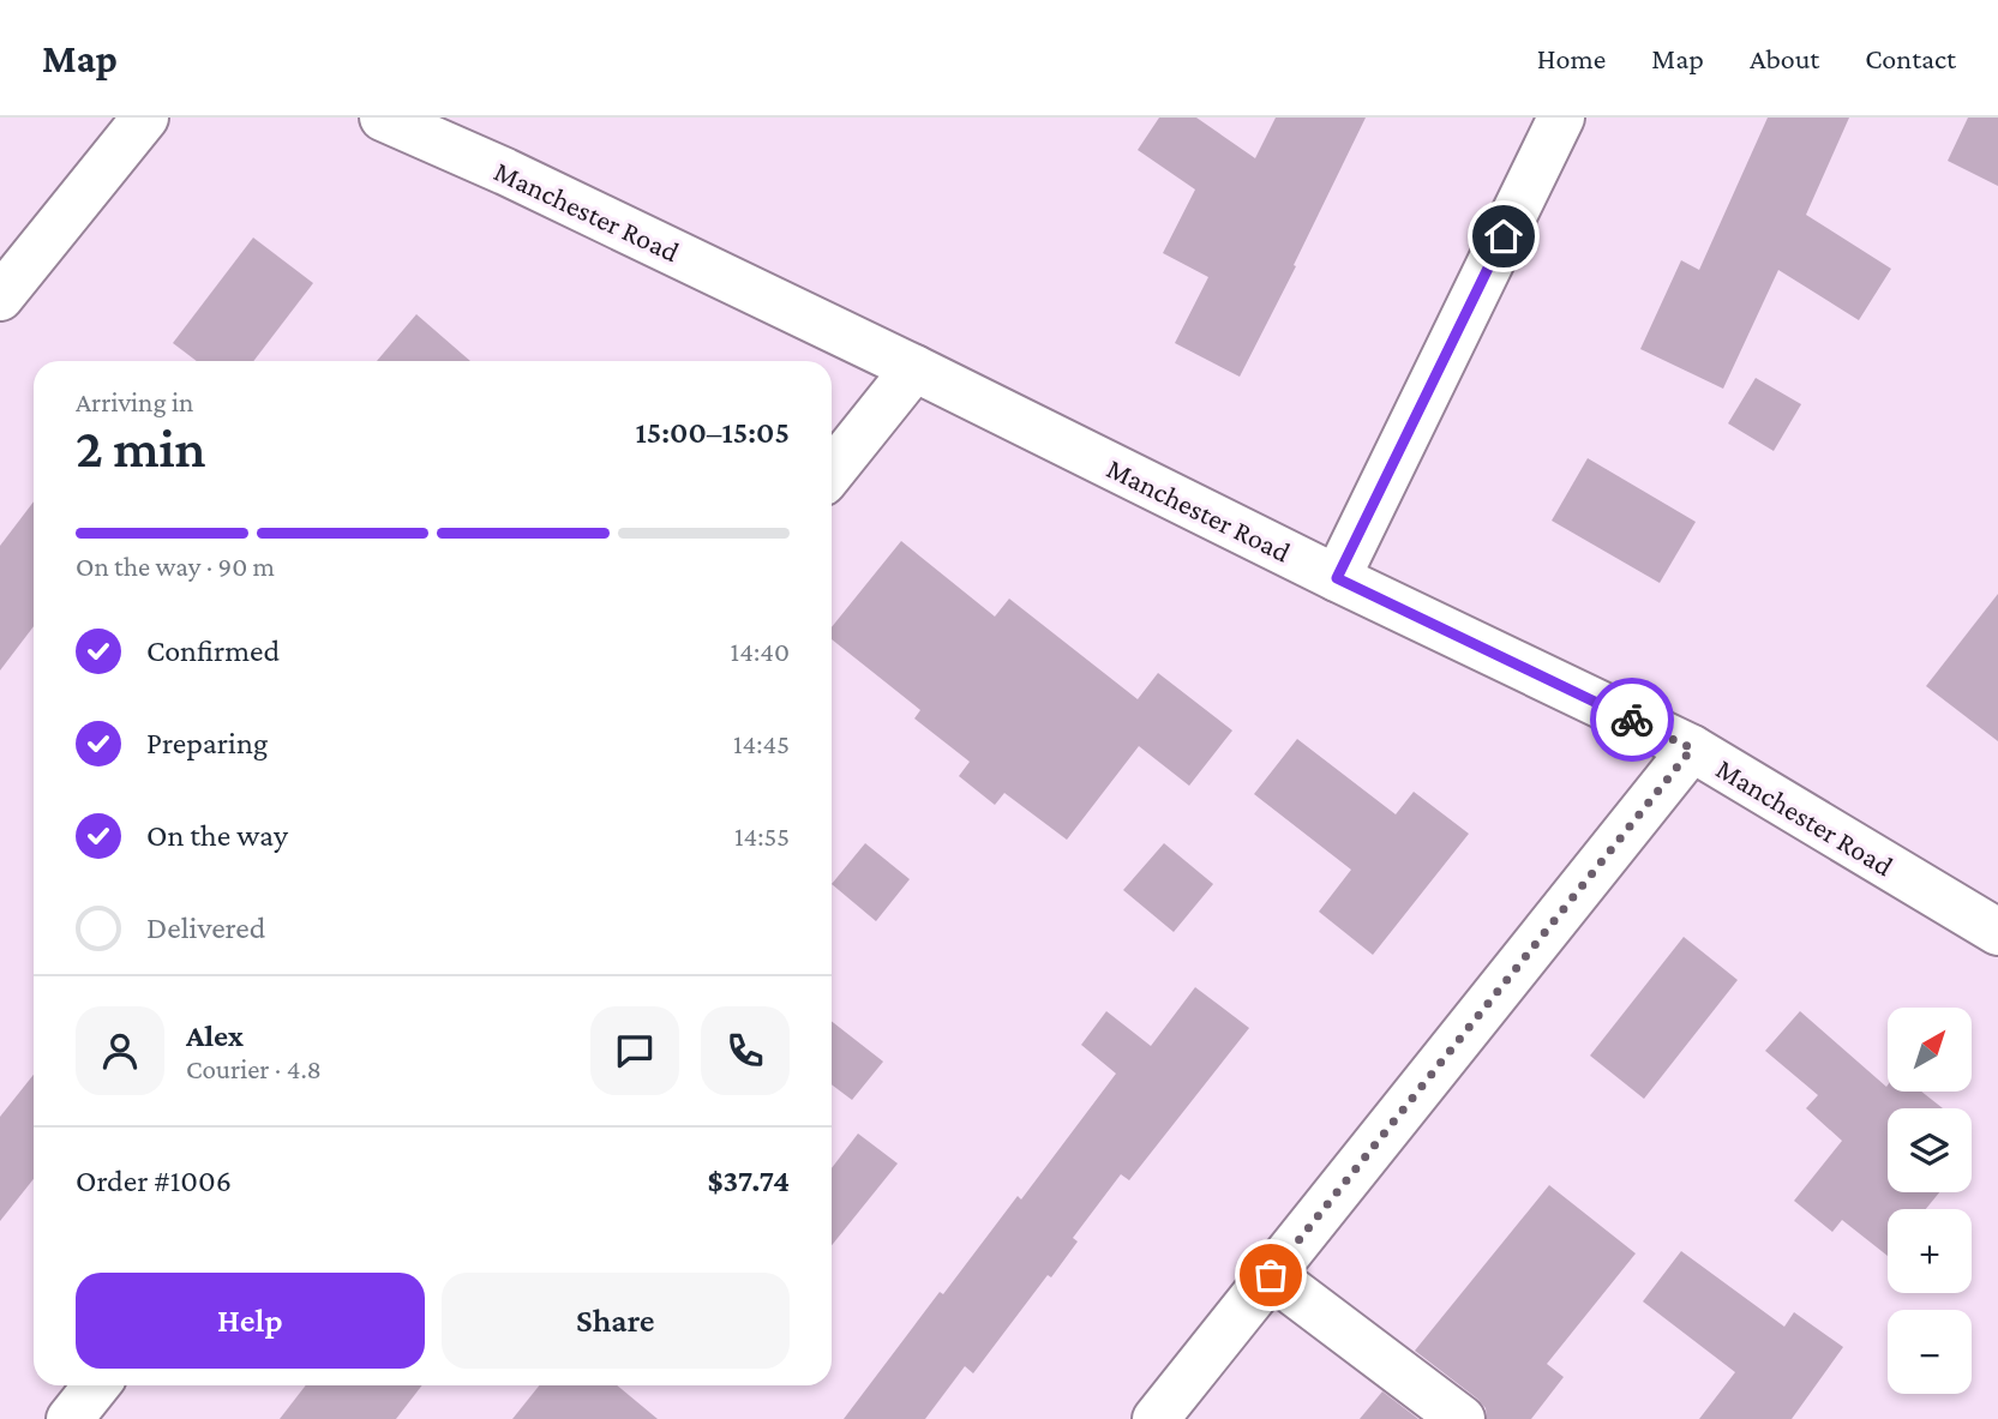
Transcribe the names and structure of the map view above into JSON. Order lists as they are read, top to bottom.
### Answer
{
  "streets": {
    "street": ["Manchester Road"]
  },
  "north": "top right",
  "page": {
    "header": "Map",
    "nav": [
      "Home",
      "Map",
      "About",
      "Contact"
    ],
    "heading": ["2 min", "Arriving in", "15:00–15:05"],
    "panel": [
      "Alex",
      "Courier · 4.8",
      "Order #1006",
      "$37.74"
    ],
    "bar": "On the way · 90 m",
    "list": [
      ["Confirmed", "14:40"],
      ["Preparing", "14:45"],
      ["On the way", "14:55"],
      "Delivered"
    ],
    "map_buttons": ["+", "−"],
    "buttons": ["Help", "Share"]
  }
}
